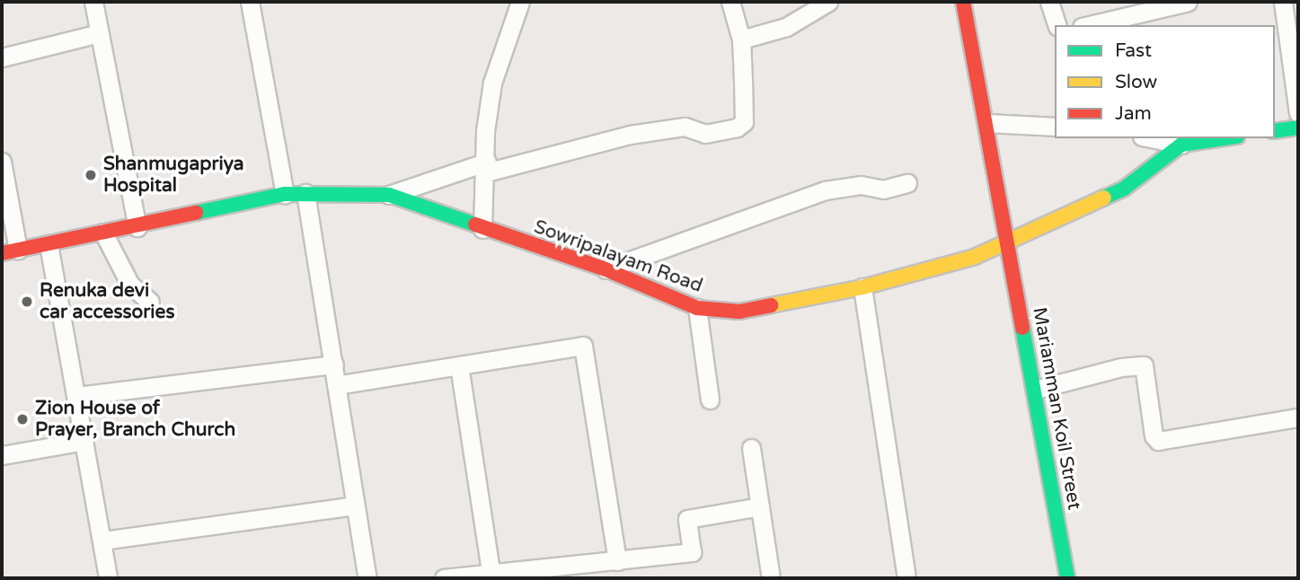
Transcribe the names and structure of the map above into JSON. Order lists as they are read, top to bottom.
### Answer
{
  "streets": {
    "street": ["Sowripalayam Road", "Mariamman Koil Street"]
  },
  "crossings": [
    ["Sowripalayam Road", "Mariamman Koil Street"]
  ],
  "places": ["Shanmugapriya Hospital", "Renuka devi car accessories", "Zion House of Prayer, Branch Church"],
  "legend": ["Fast", "Slow", "Jam"]
}
